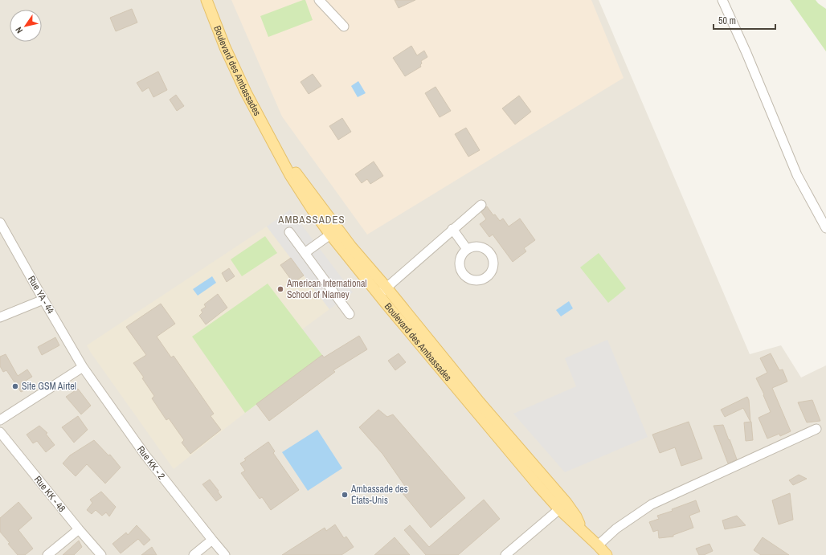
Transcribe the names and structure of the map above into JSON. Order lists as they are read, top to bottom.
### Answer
{
  "streets": {
    "main road": ["Boulevard des Ambassades"],
    "street": ["Rue YA - 44", "Rue KK - 2", "Rue KK - 48"]
  },
  "crossings": [
    ["Rue YA - 44", "Rue KK - 2"]
  ],
  "districts": ["AMBASSADES"],
  "places": ["American International School of Niamey", "Site GSM Airtel", "Ambassade des États-Unis"],
  "scale_bar": "50 m",
  "north": "bottom left"
}
